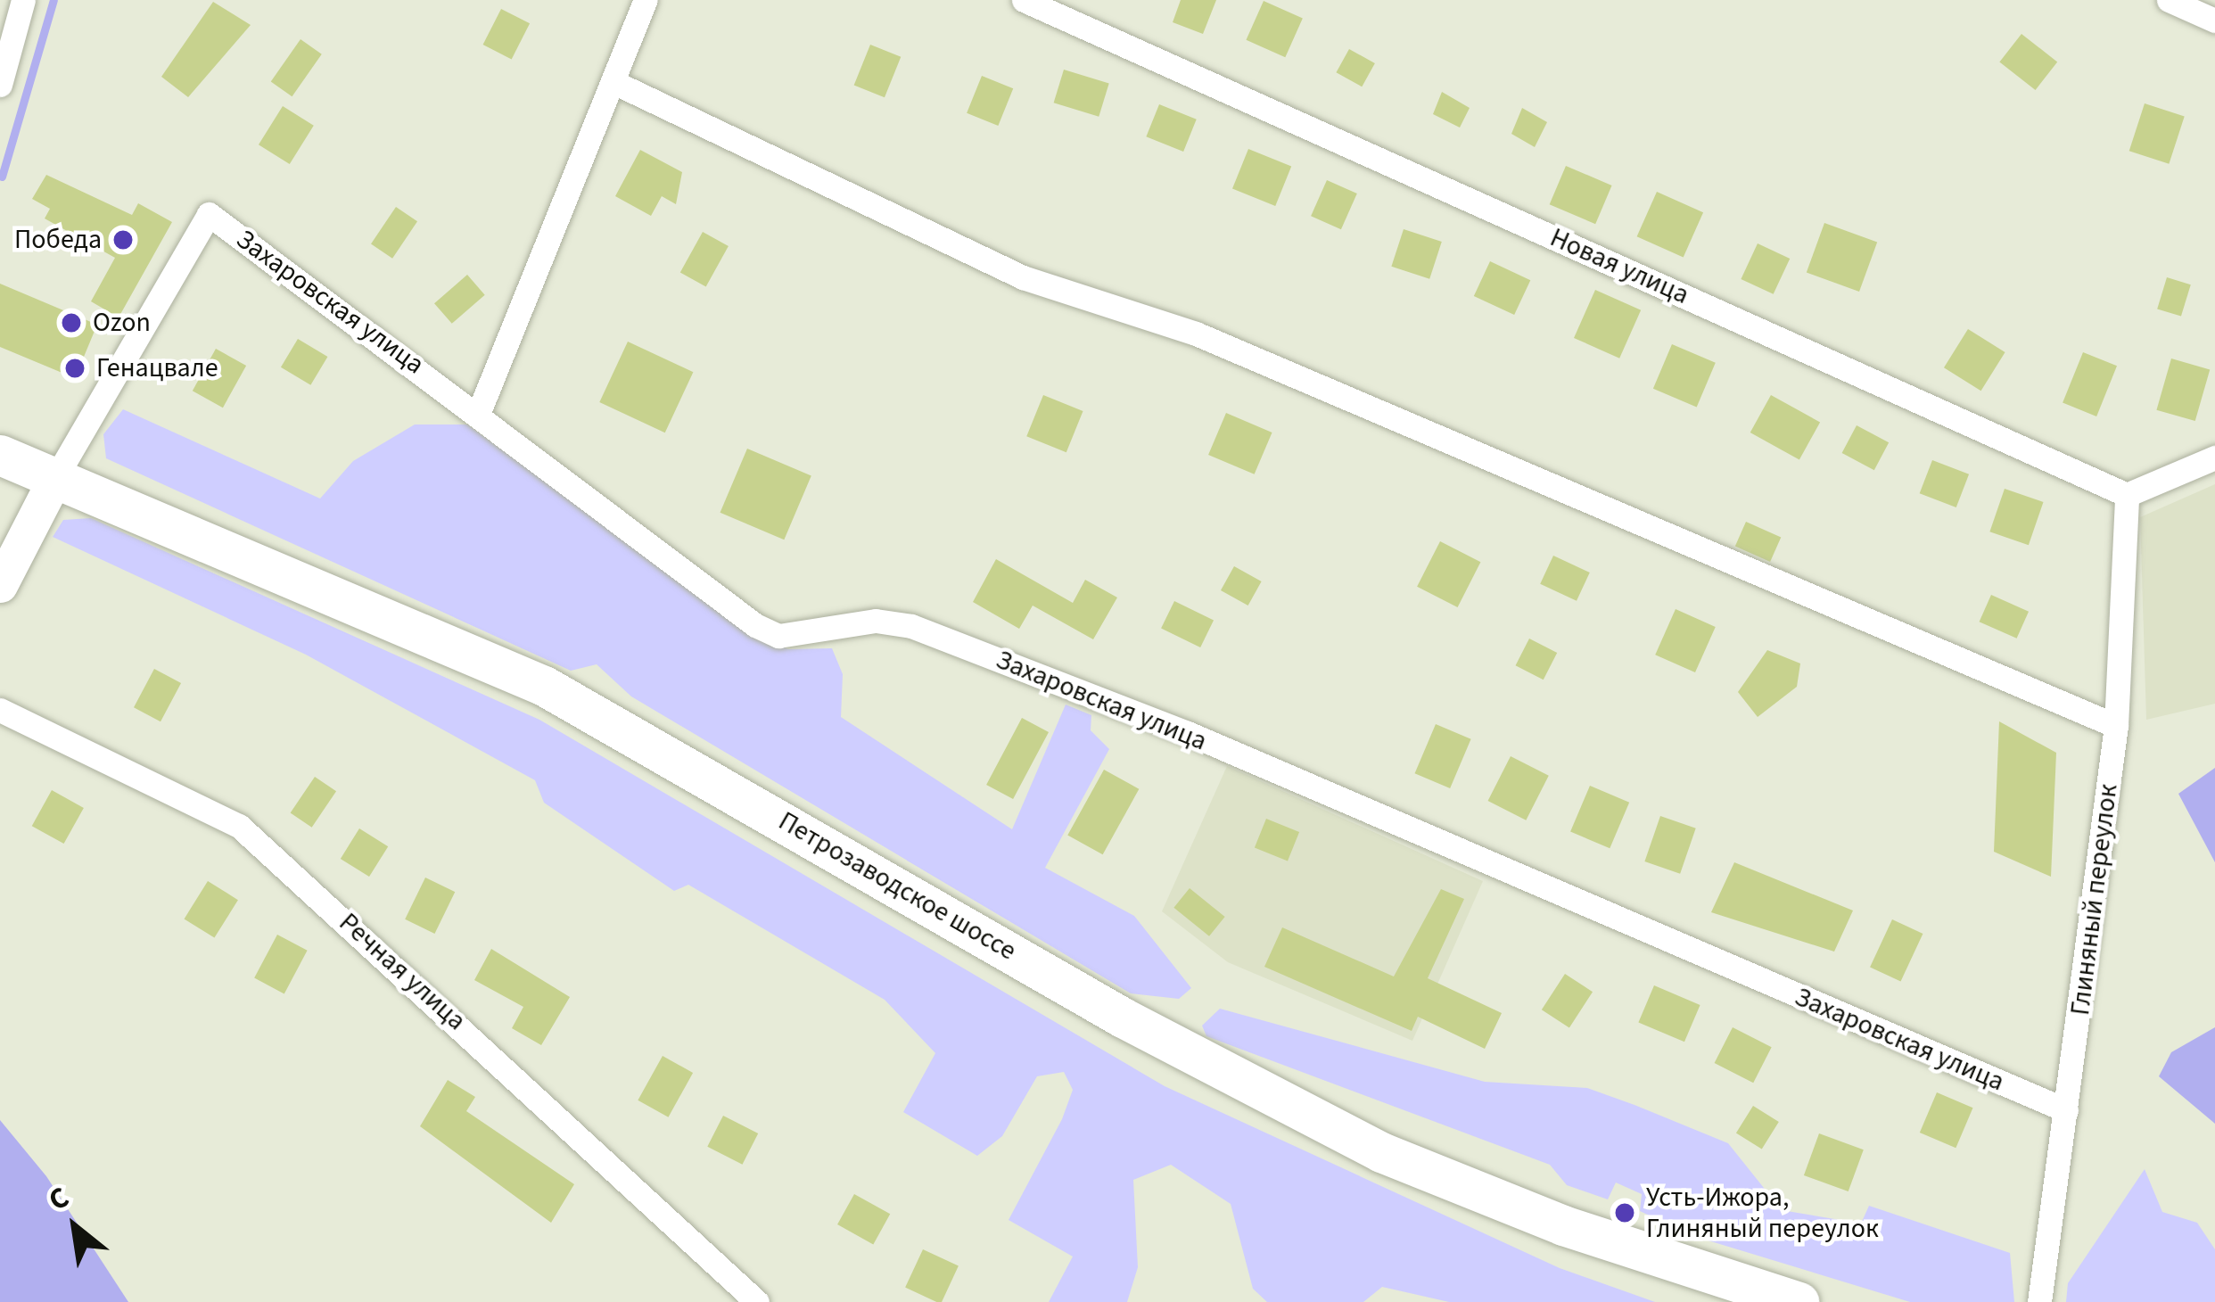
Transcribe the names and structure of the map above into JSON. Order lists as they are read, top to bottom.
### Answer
{
  "streets": {
    "main road": ["Петрозаводское шоссе"],
    "street": [
      "Новая улица",
      "Захаровская улица",
      "Глиняный переулок",
      "Речная улица"
    ]
  },
  "crossings": [
    ["Новая улица", "Глиняный переулок"],
    ["Захаровская улица", "Петрозаводское шоссе"],
    ["Захаровская улица", "Глиняный переулок"]
  ],
  "places": [
    "Победа",
    "Ozon",
    "Генацвале",
    "Усть-Ижора, Глиняный переулок"
  ],
  "north": "top left"
}
